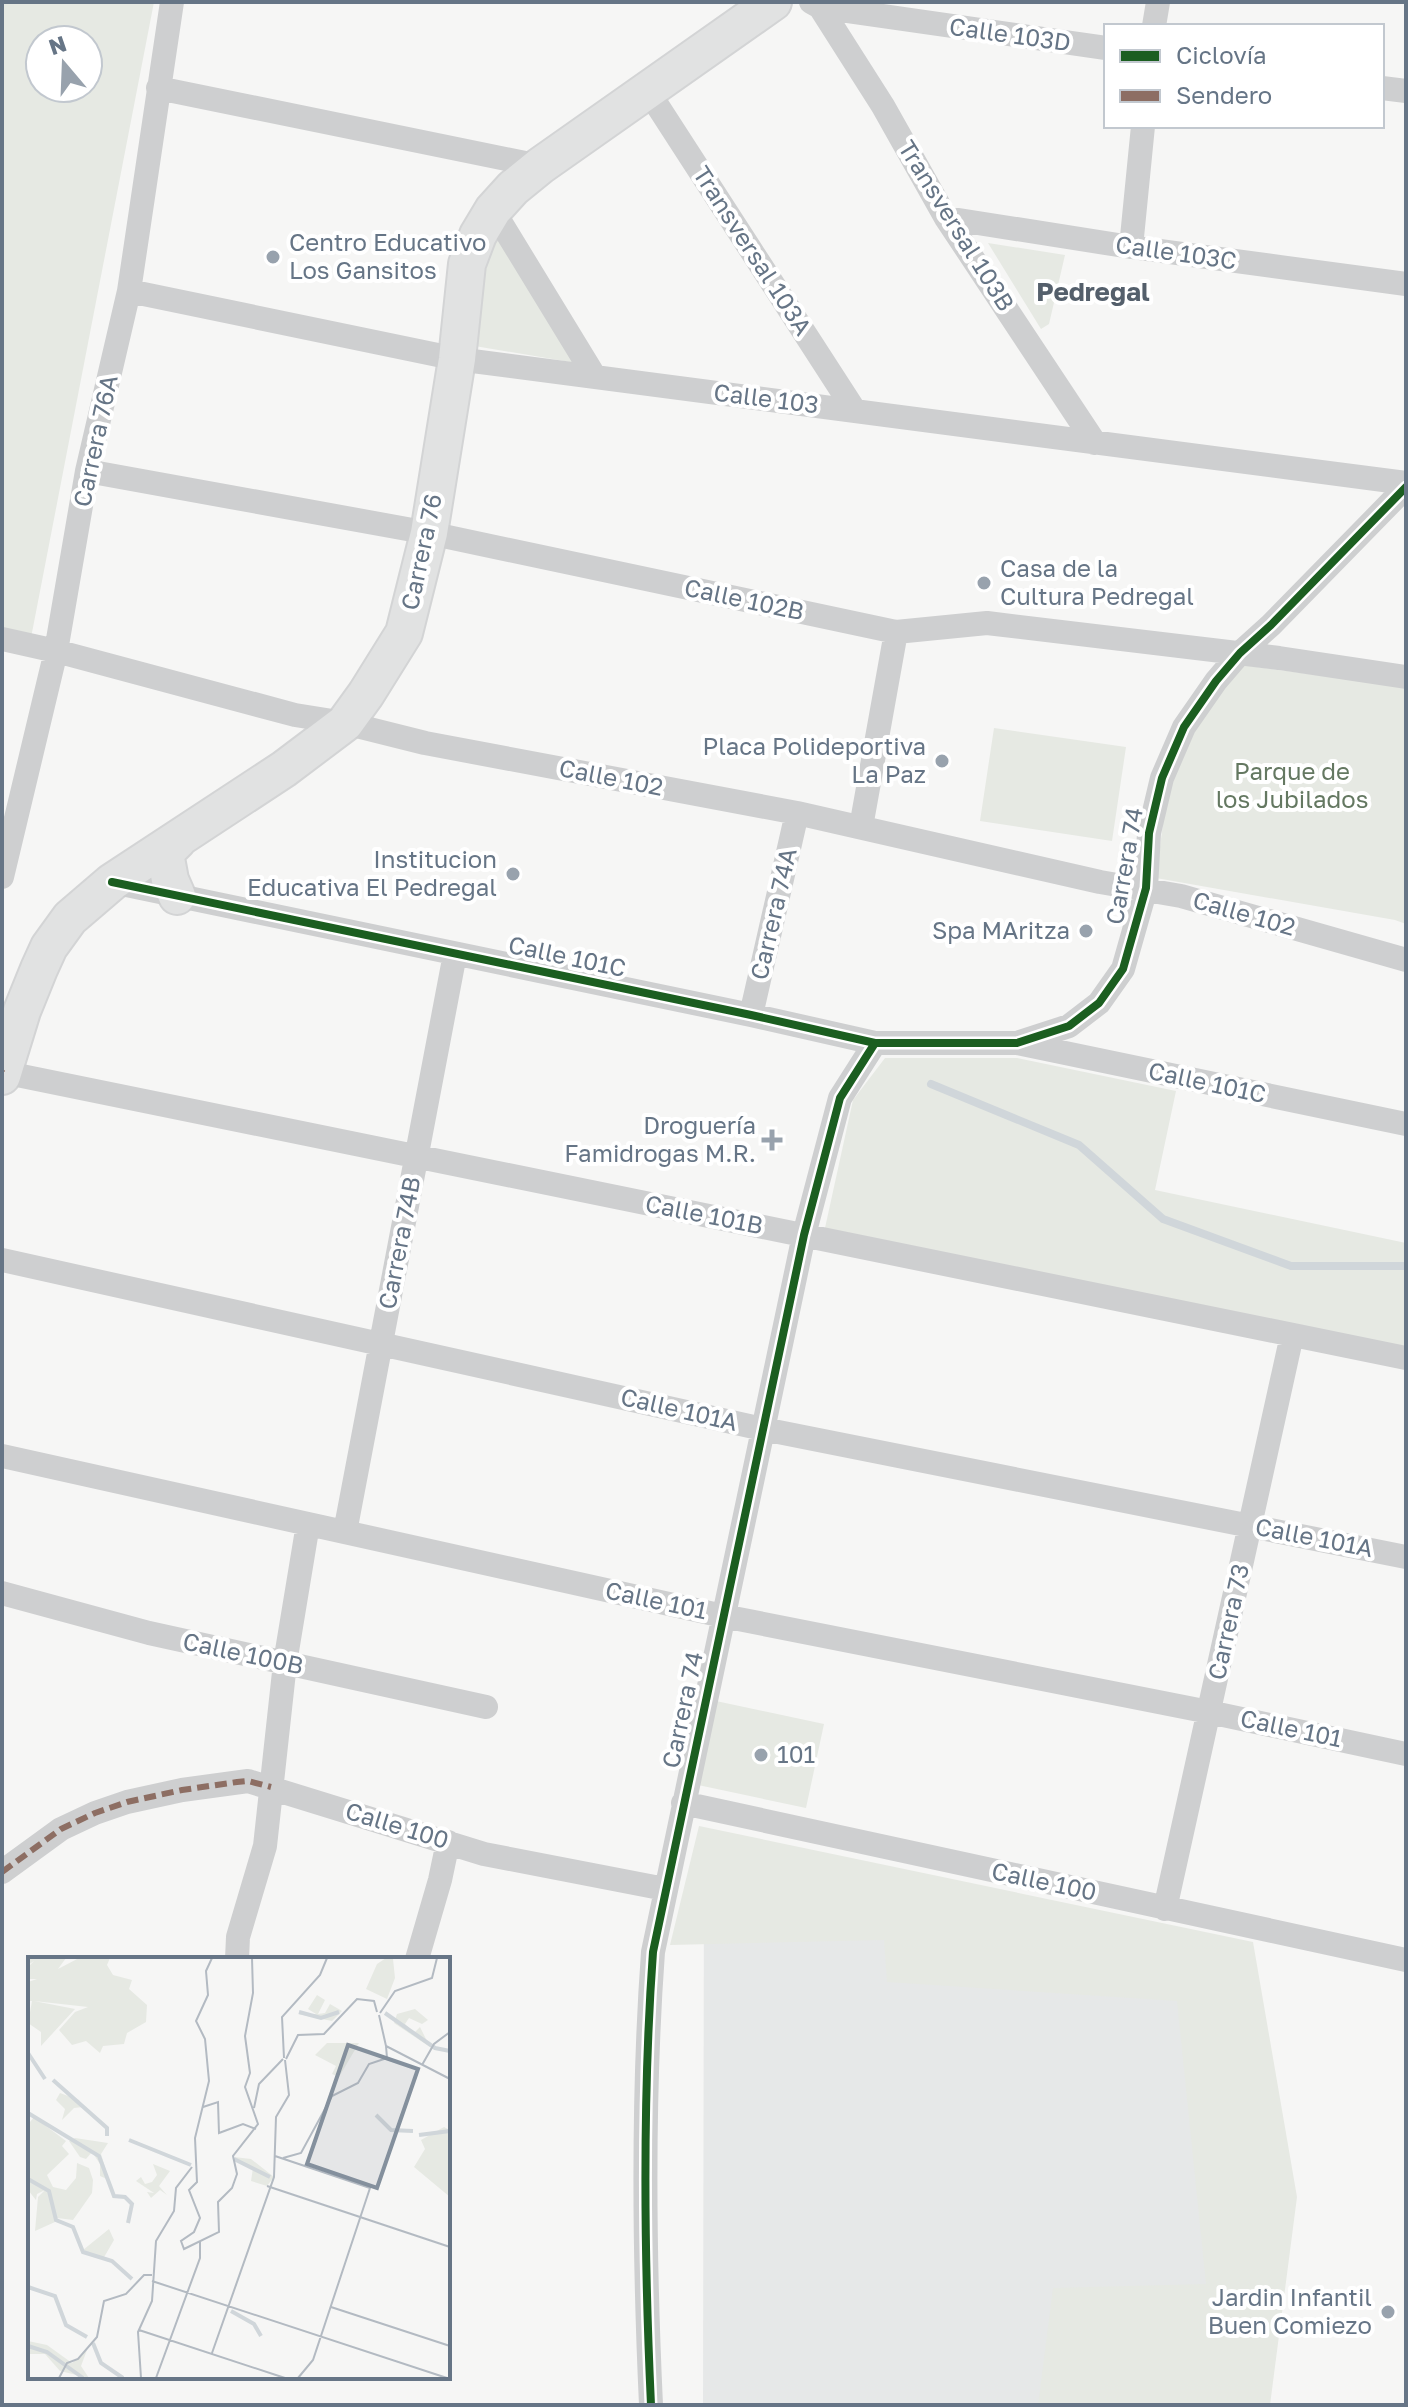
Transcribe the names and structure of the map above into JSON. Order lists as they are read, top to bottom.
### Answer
{
  "streets": {
    "street": [
      "Calle 103D",
      "Transversal 103B",
      "Transversal 103A",
      "Calle 103C",
      "Calle 103",
      "Carrera 76A",
      "Carrera 76",
      "Calle 102B",
      "Calle 102",
      "Carrera 74",
      "Carrera 74A",
      "Calle 101C",
      "Calle 101B",
      "Carrera 74B",
      "Calle 101A",
      "Calle 101",
      "Carrera 73",
      "Calle 100B",
      "Calle 100"
    ]
  },
  "crossings": [
    ["Calle 103D", "Transversal 103B"],
    ["Transversal 103B", "Calle 103C"],
    ["Transversal 103B", "Calle 103"],
    ["Transversal 103A", "Calle 103"],
    ["Transversal 103A", "Carrera 76"],
    ["Calle 103", "Carrera 76A"],
    ["Calle 103", "Carrera 76"],
    ["Calle 103", "Carrera 74"],
    ["Carrera 76A", "Calle 102B"],
    ["Carrera 76A", "Calle 102"],
    ["Carrera 76", "Calle 102B"],
    ["Carrera 76", "Calle 102"],
    ["Carrera 76", "Calle 101C"],
    ["Carrera 76", "Calle 101B"],
    ["Calle 102B", "Carrera 74"],
    ["Calle 102", "Carrera 74"],
    ["Calle 102", "Carrera 74A"],
    ["Carrera 74", "Calle 101C"],
    ["Carrera 74", "Calle 101B"],
    ["Carrera 74", "Calle 101A"],
    ["Carrera 74", "Calle 101"],
    ["Carrera 74", "Calle 100"],
    ["Carrera 74A", "Calle 101C"],
    ["Calle 101C", "Carrera 74B"],
    ["Calle 101B", "Carrera 74B"],
    ["Calle 101B", "Carrera 73"],
    ["Carrera 74B", "Calle 101A"],
    ["Carrera 74B", "Calle 101"],
    ["Calle 101A", "Carrera 73"],
    ["Calle 101", "Carrera 73"],
    ["Carrera 73", "Calle 100"]
  ],
  "districts": ["Pedregal"],
  "parks": ["Parque de los Jubilados"],
  "places": {
    "other": [
      "Centro Educativo Los Gansitos",
      "Casa de la Cultura Pedregal",
      "Placa Polideportiva La Paz",
      "Institucion Educativa El Pedregal",
      "Spa MAritza",
      "101",
      "Jardin Infantil Buen Comiezo"
    ],
    "health": ["Droguería Famidrogas M.R."]
  },
  "legend": ["Ciclovía", "Sendero"],
  "north": "top"
}
